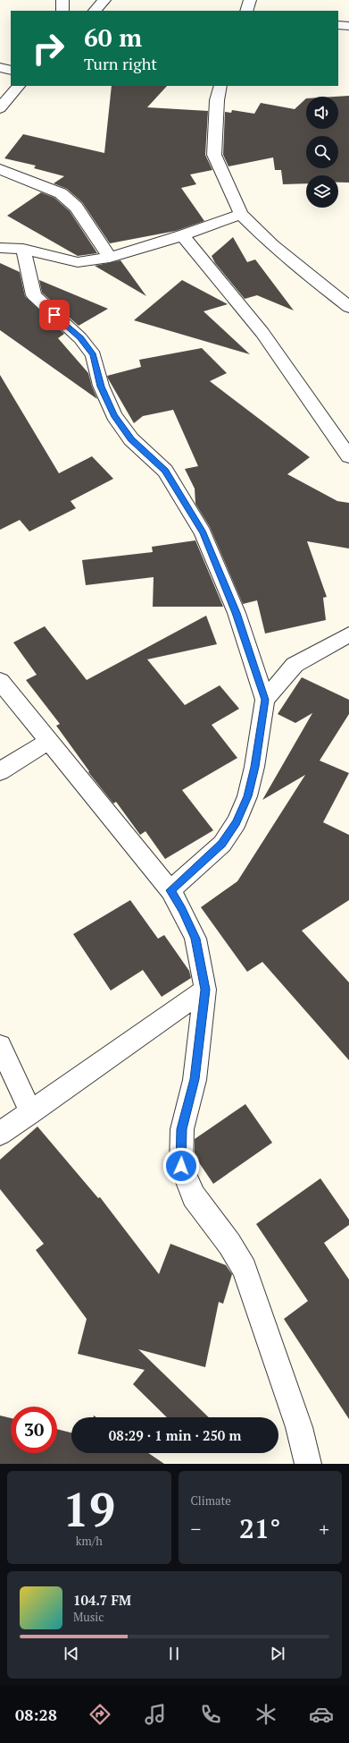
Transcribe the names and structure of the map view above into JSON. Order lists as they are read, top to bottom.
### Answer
{
  "page": {
    "turn": ["60 m", "Turn right"],
    "limit": "30",
    "trip": "08:29 · 1 min · 250 m",
    "tile": [
      ["19", "km/h"],
      "Climate"
    ],
    "heat": ["−", "21°", "+"],
    "song": ["104.7 FM", "Music"],
    "tabs": "08:28"
  }
}
